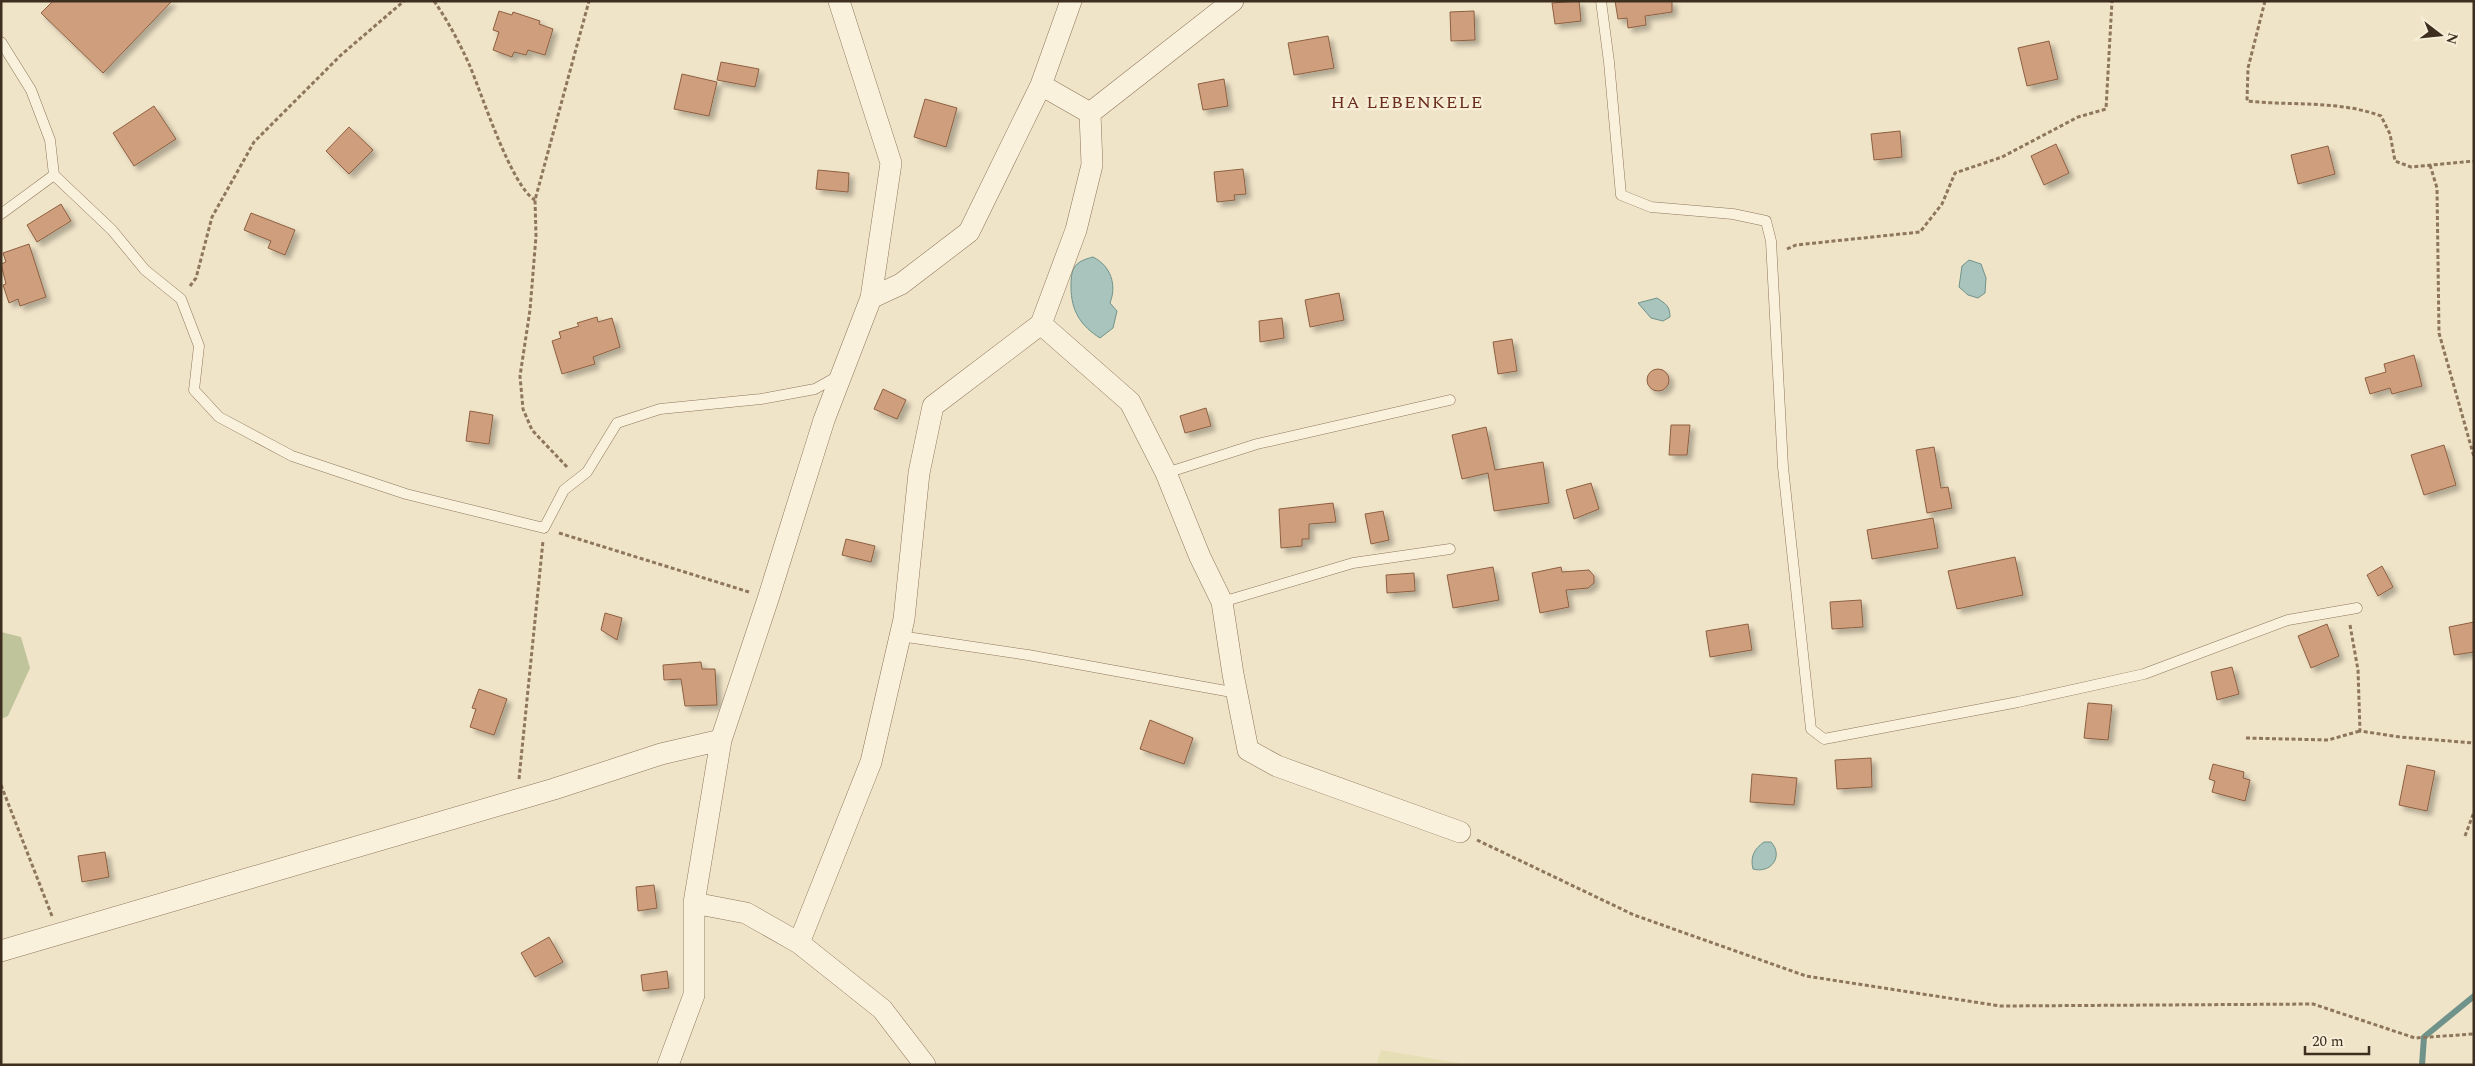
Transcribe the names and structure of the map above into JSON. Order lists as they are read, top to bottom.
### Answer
{
  "districts": ["HA LEBENKELE"],
  "scale_bar": "20 m",
  "north": "right"
}
